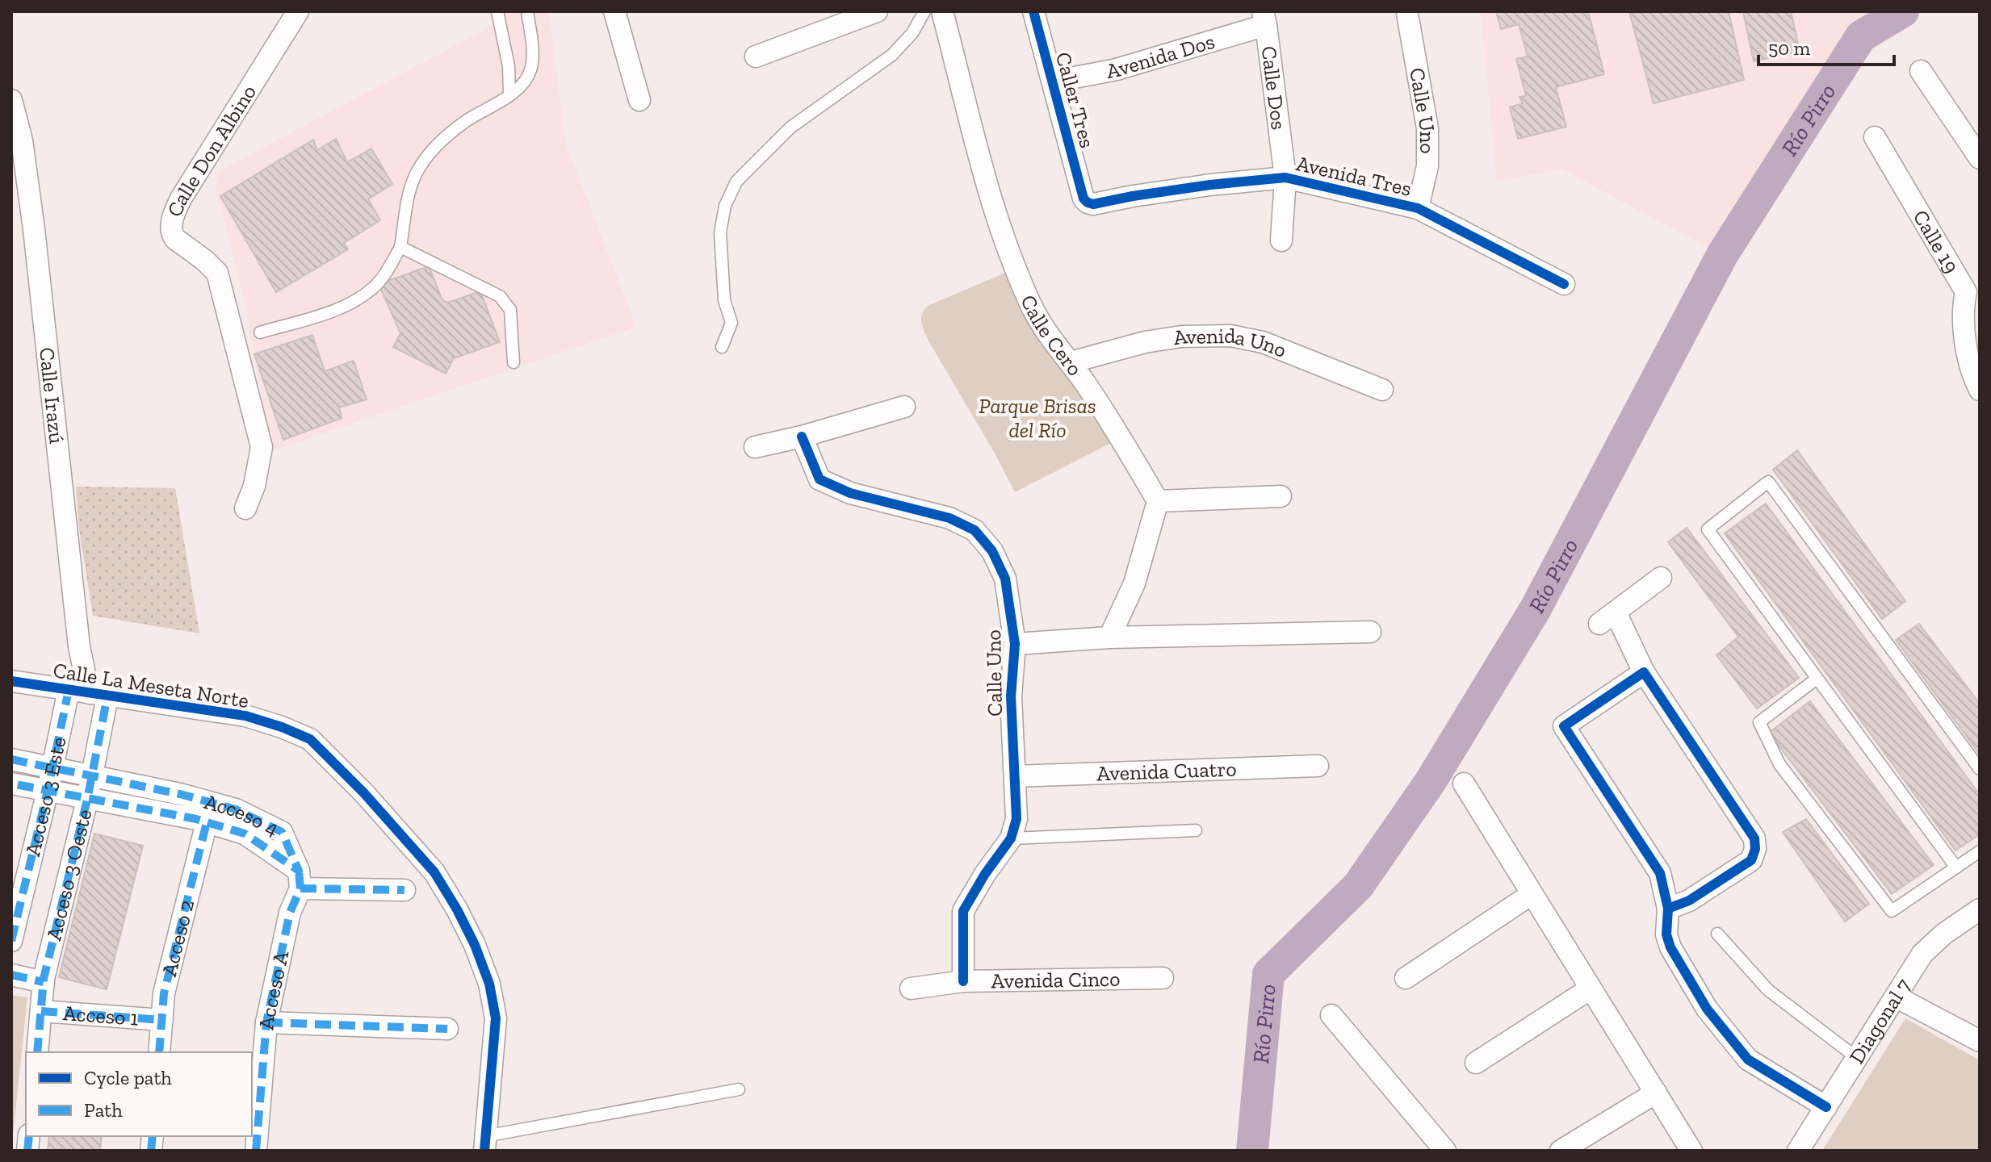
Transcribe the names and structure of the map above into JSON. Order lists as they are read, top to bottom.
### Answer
{
  "streets": {
    "street": [
      "Avenida Dos",
      "Calle Dos",
      "Caller Tres",
      "Calle Uno",
      "Calle Don Albino",
      "Avenida Tres",
      "Calle 19",
      "Calle Cero",
      "Avenida Uno",
      "Calle Irazú",
      "Calle La Meseta Norte",
      "Avenida Cuatro",
      "Acceso 3 Este",
      "Acceso 4",
      "Acceso 3 Oeste",
      "Acceso 2",
      "Avenida Cinco",
      "Acceso A",
      "Acceso 1",
      "Diagonal 7"
    ]
  },
  "crossings": [
    ["Avenida Dos", "Calle Dos"],
    ["Avenida Dos", "Caller Tres"],
    ["Calle Dos", "Avenida Tres"],
    ["Caller Tres", "Avenida Tres"],
    ["Calle Uno", "Avenida Tres"],
    ["Calle Uno", "Avenida Cuatro"],
    ["Calle Uno", "Avenida Cinco"],
    ["Calle Cero", "Avenida Uno"],
    ["Calle Irazú", "Calle La Meseta Norte"],
    ["Calle Irazú", "Acceso 3 Este"],
    ["Calle Irazú", "Acceso 3 Oeste"],
    ["Calle La Meseta Norte", "Acceso 3 Este"],
    ["Calle La Meseta Norte", "Acceso 3 Oeste"],
    ["Acceso 3 Este", "Acceso 4"],
    ["Acceso 3 Este", "Acceso 3 Oeste"],
    ["Acceso 4", "Acceso 3 Oeste"],
    ["Acceso 4", "Acceso 2"],
    ["Acceso 4", "Acceso A"],
    ["Acceso 3 Oeste", "Acceso 1"],
    ["Acceso 2", "Acceso 1"]
  ],
  "water": ["Río Pirro"],
  "parks": ["Parque Brisas del Río"],
  "legend": ["Cycle path", "Path"],
  "scale_bar": "50 m"
}
